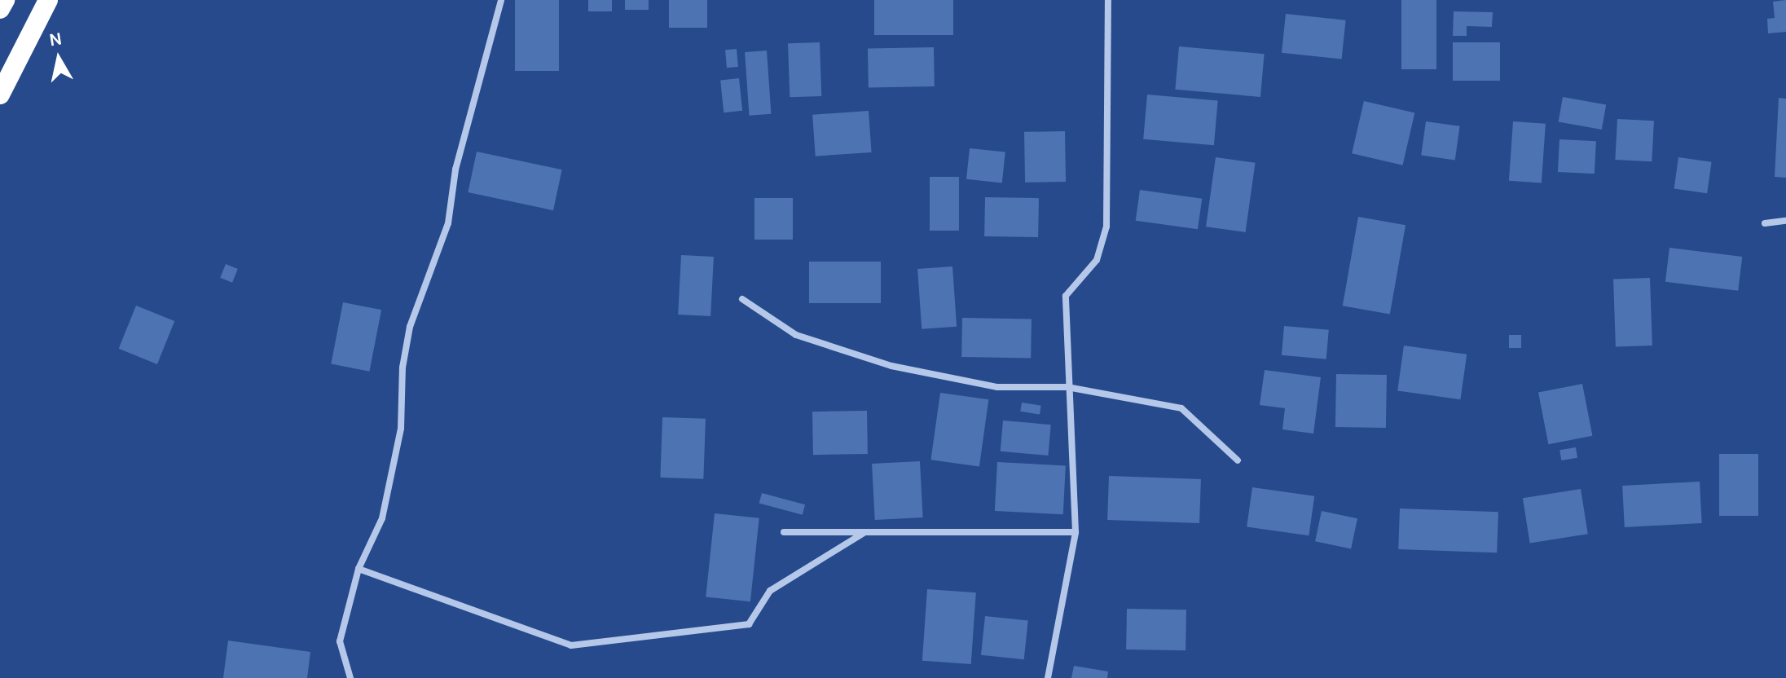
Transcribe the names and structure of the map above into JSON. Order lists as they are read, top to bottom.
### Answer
{
  "north": "top"
}
